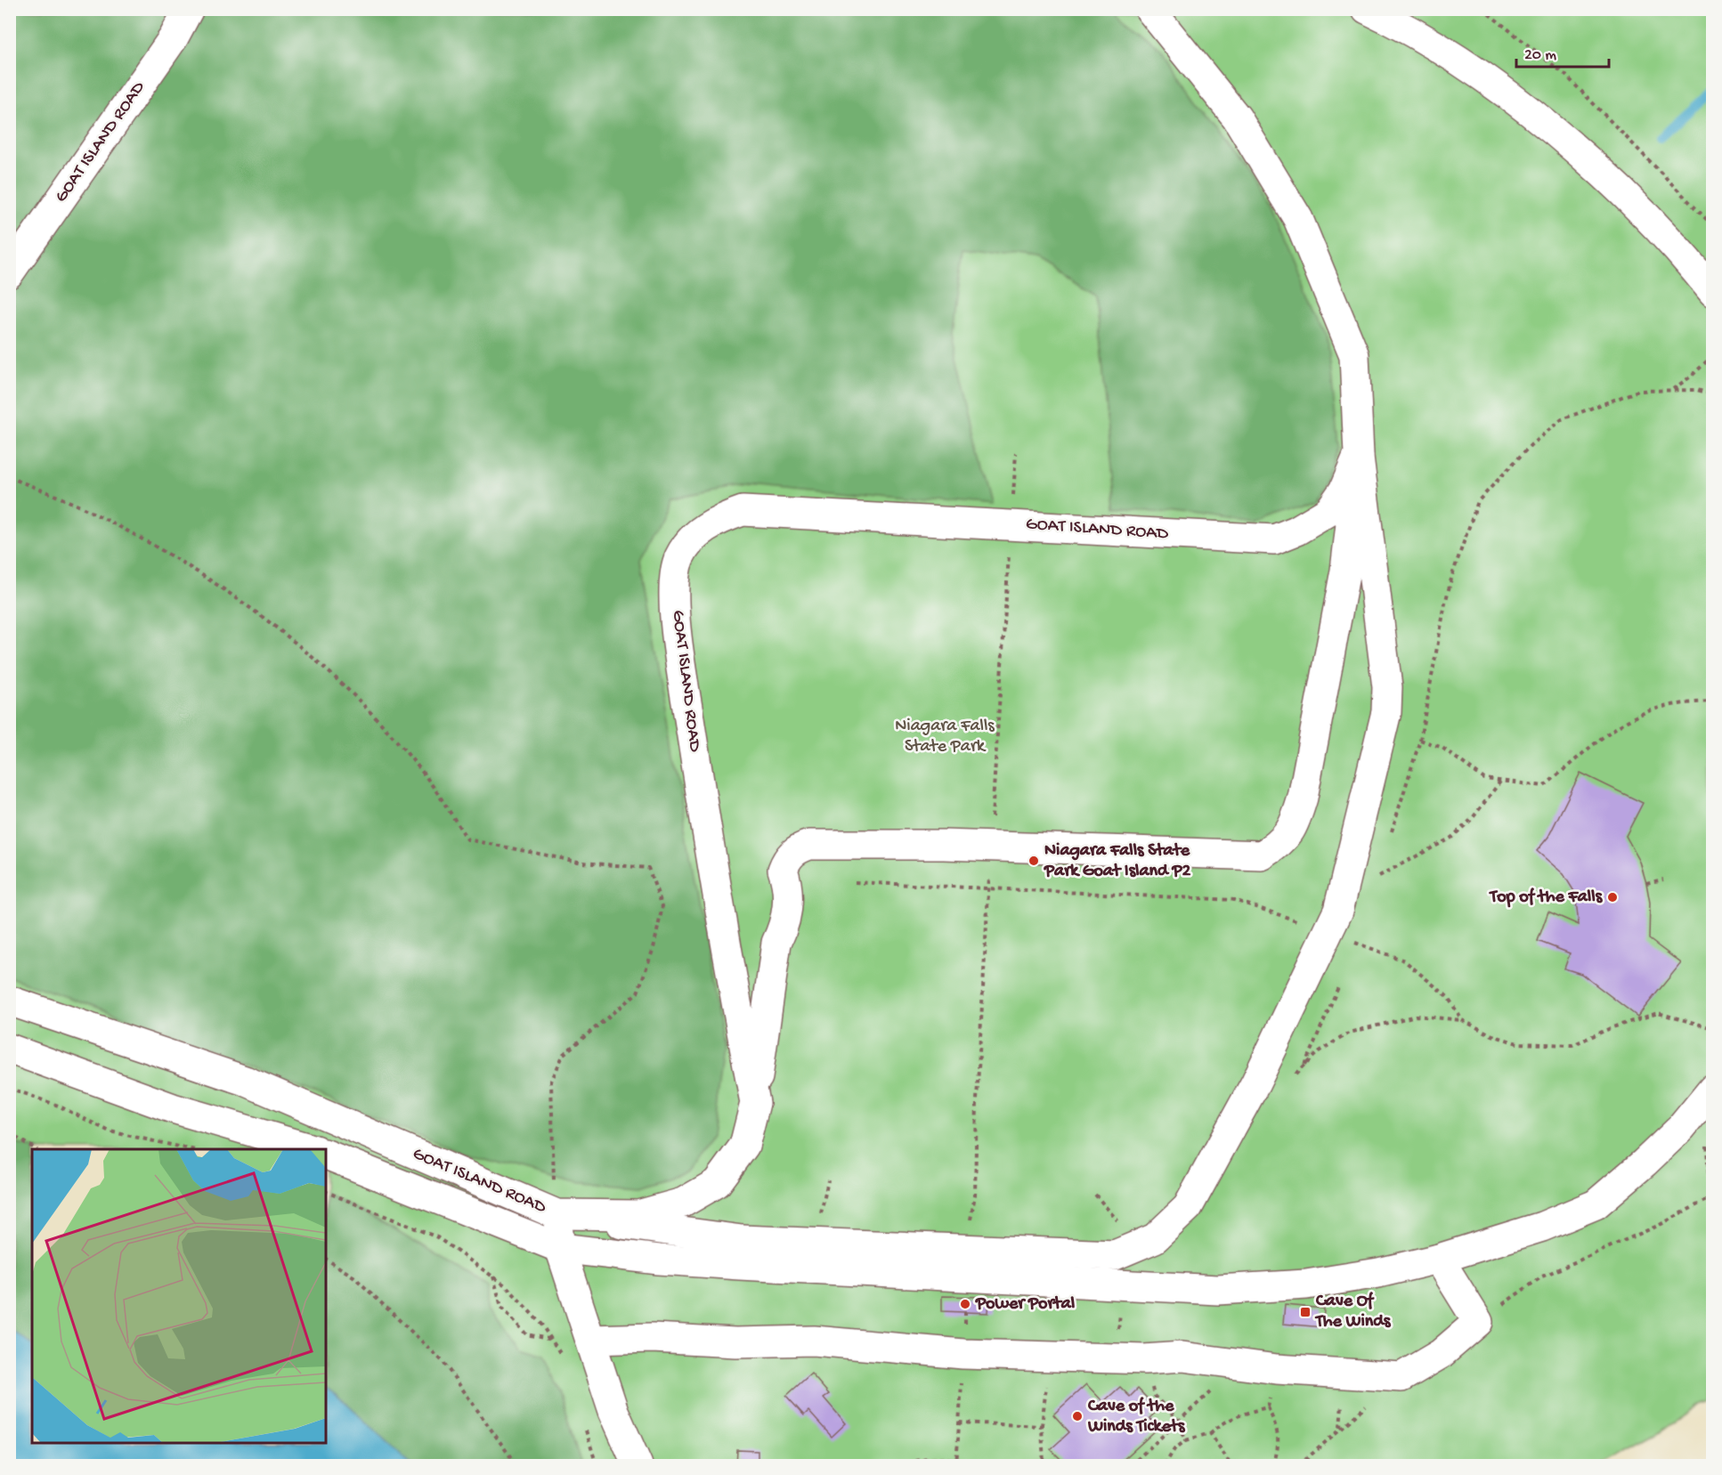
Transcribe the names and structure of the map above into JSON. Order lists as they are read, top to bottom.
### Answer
{
  "streets": {
    "street": ["GOAT ISLAND ROAD"]
  },
  "parks": ["Niagara Falls State Park"],
  "places": {
    "other": [
      "Niagara Falls State Park Goat Island P2",
      "Top of the Falls",
      "Power Portal",
      "Cave of the Winds Tickets"
    ],
    "transit": ["Cave Of The Winds"]
  },
  "scale_bar": "20 m"
}
